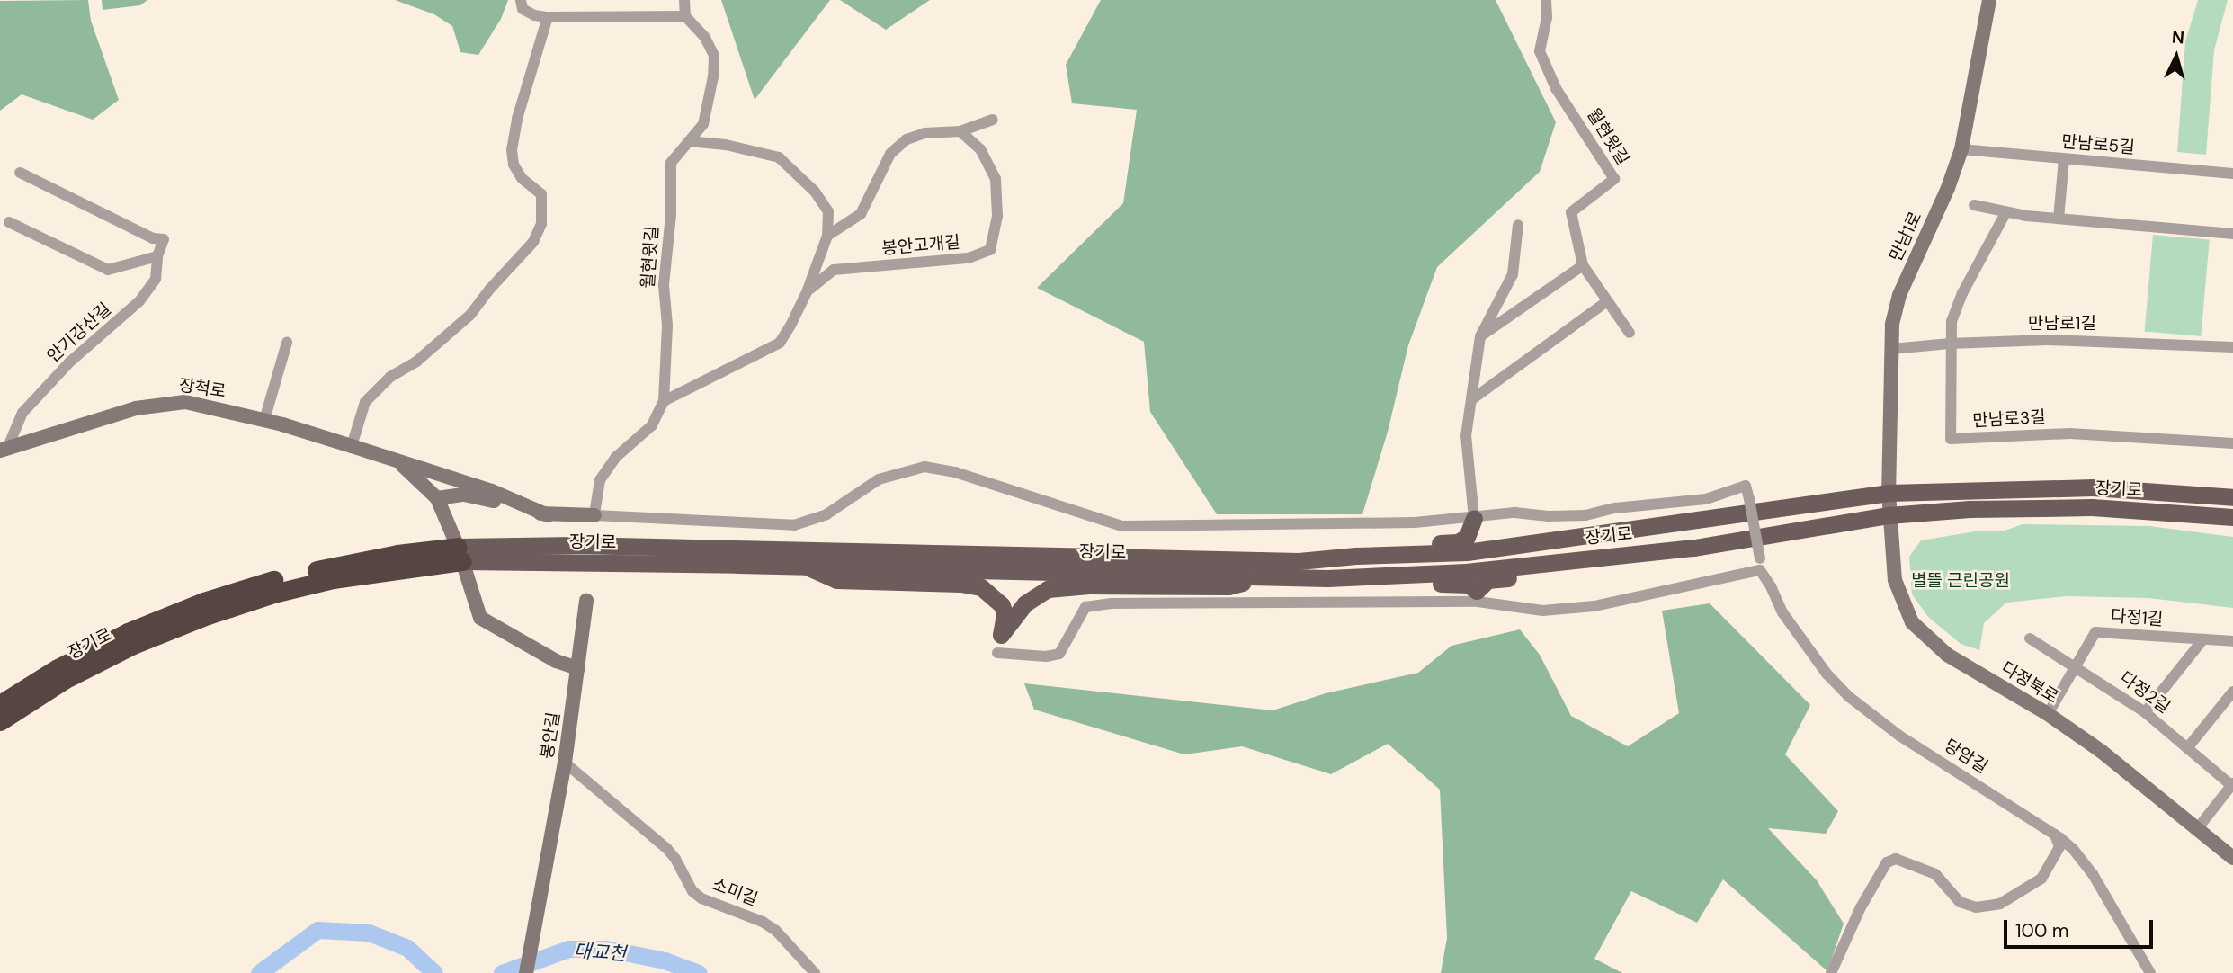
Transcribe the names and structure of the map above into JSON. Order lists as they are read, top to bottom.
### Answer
{
  "streets": {
    "highway": ["장기로"],
    "street": [
      "월현윗길",
      "만남로5길",
      "만남1로",
      "봉안고개길",
      "만남로1길",
      "안기강산길",
      "장척로",
      "만남로3길",
      "다정1길",
      "다정북로",
      "다정2길",
      "봉안길",
      "당암길",
      "소미길"
    ]
  },
  "crossings": [
    ["월현윗길", "봉안고개길"],
    ["만남로5길", "만남1로"],
    ["만남1로", "만남로1길"],
    ["만남1로", "장기로"],
    ["만남1로", "다정북로"],
    ["만남로1길", "만남로3길"],
    ["안기강산길", "장척로"],
    ["장기로", "다정북로"],
    ["다정1길", "다정북로"],
    ["다정1길", "다정2길"],
    ["봉안길", "소미길"]
  ],
  "water": ["대교천"],
  "parks": ["별뜰 근린공원"],
  "scale_bar": "100 m",
  "north": "top"
}
